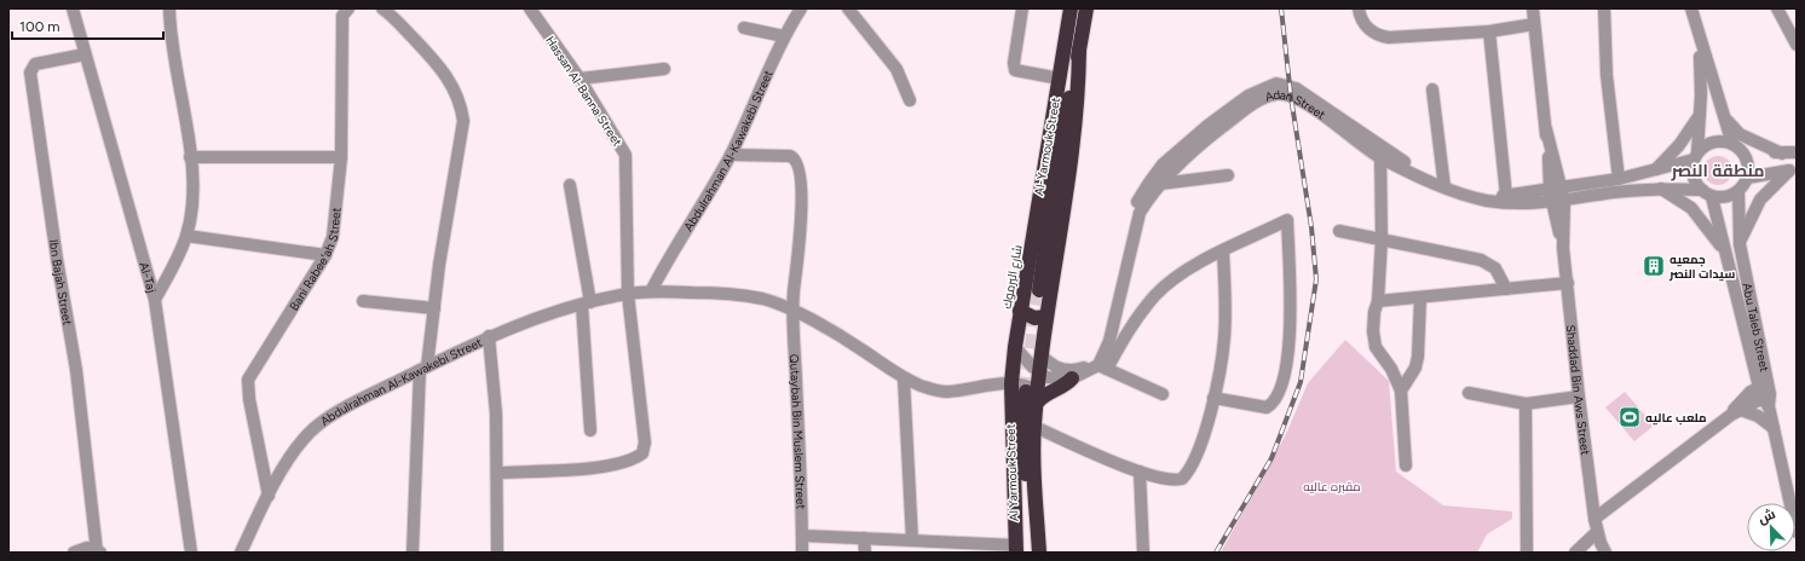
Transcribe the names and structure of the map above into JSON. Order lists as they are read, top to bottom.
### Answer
{
  "streets": {
    "highway": ["Al-Yarmouk Street", "شارع اليرموك", "Al Yarmouk Street"],
    "street": [
      "Hassan Al-Banna Street",
      "Adan Street",
      "Abdulrahman Al-Kawakebi Street",
      "Bani Rabee'ah Street",
      "Al-Taj",
      "Ibn Bajah Street",
      "Abu Taleb Street",
      "Shaddad Bin Aws Street",
      "Qutaybah Bin Muslem Street"
    ]
  },
  "crossings": [
    ["Hassan Al-Banna Street", "Abdulrahman Al-Kawakebi Street"],
    ["Adan Street", "Abu Taleb Street"],
    ["Adan Street", "Shaddad Bin Aws Street"],
    ["Abdulrahman Al-Kawakebi Street", "Bani Rabee'ah Street"],
    ["Abdulrahman Al-Kawakebi Street", "شارع اليرموك"],
    ["Abdulrahman Al-Kawakebi Street", "Qutaybah Bin Muslem Street"],
    ["Al-Taj", "Ibn Bajah Street"]
  ],
  "districts": ["منطقة النصر"],
  "parks": ["مقبره عاليه"],
  "places": {
    "building": ["جمعيه سيدات النصر"],
    "sports": ["ملعب عاليه"]
  },
  "scale_bar": "100 m",
  "north": "top left"
}
